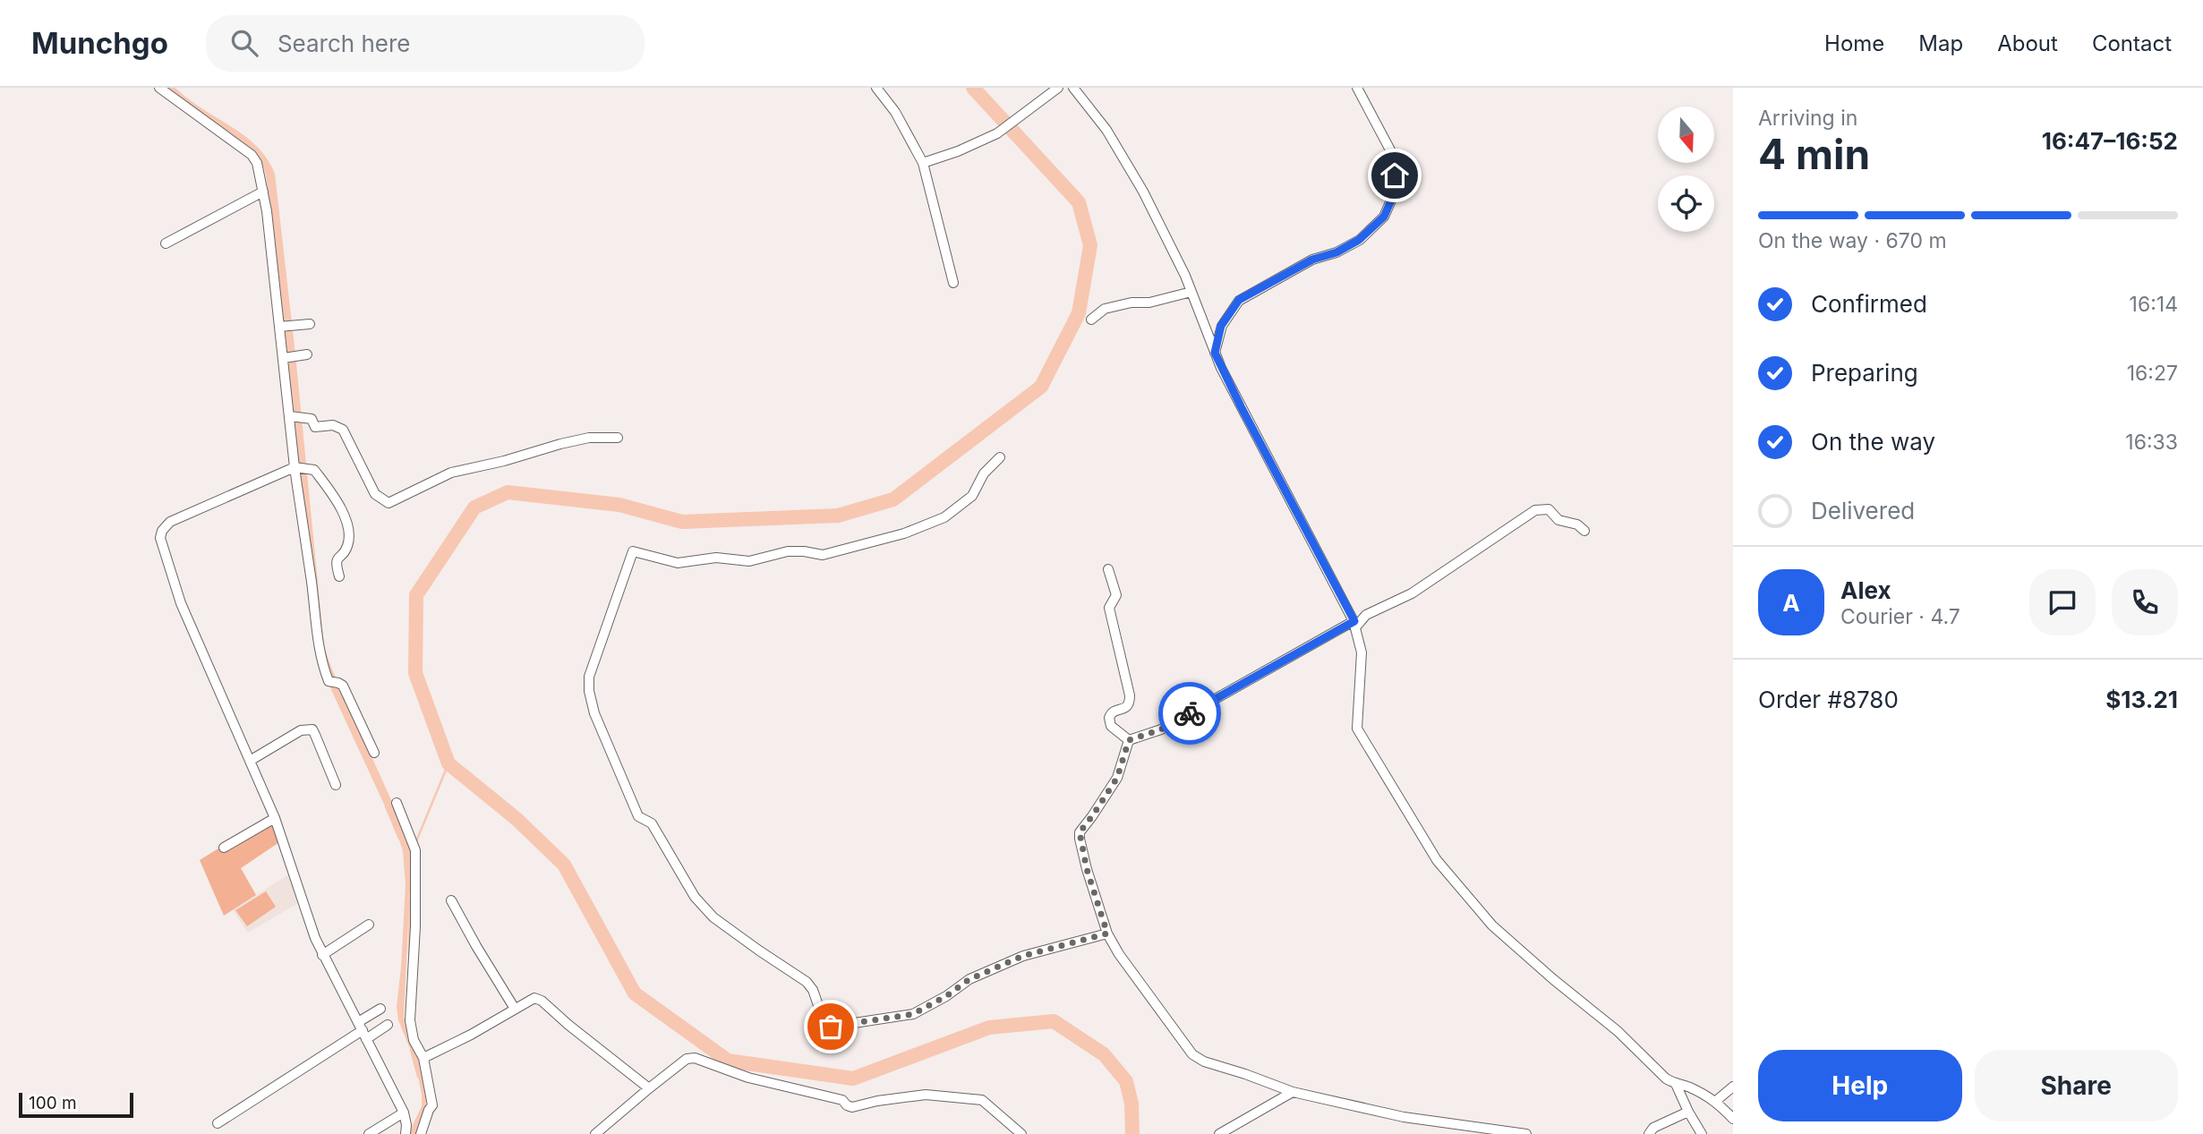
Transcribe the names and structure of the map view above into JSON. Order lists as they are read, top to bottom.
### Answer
{
  "scale_bar": "100 m",
  "north": "bottom",
  "page": {
    "header": "Munchgo",
    "search": "Search here",
    "nav": [
      "Home",
      "Map",
      "About",
      "Contact"
    ],
    "heading": ["4 min", "Arriving in", "16:47–16:52"],
    "panel": [
      "Alex",
      "Courier · 4.7",
      "Order #8780",
      "$13.21"
    ],
    "bar": "On the way · 670 m",
    "list": [
      ["Confirmed", "16:14"],
      ["Preparing", "16:27"],
      ["On the way", "16:33"],
      "Delivered"
    ],
    "round": "A",
    "buttons": ["Help", "Share"],
    "scale": "100 m"
  }
}
